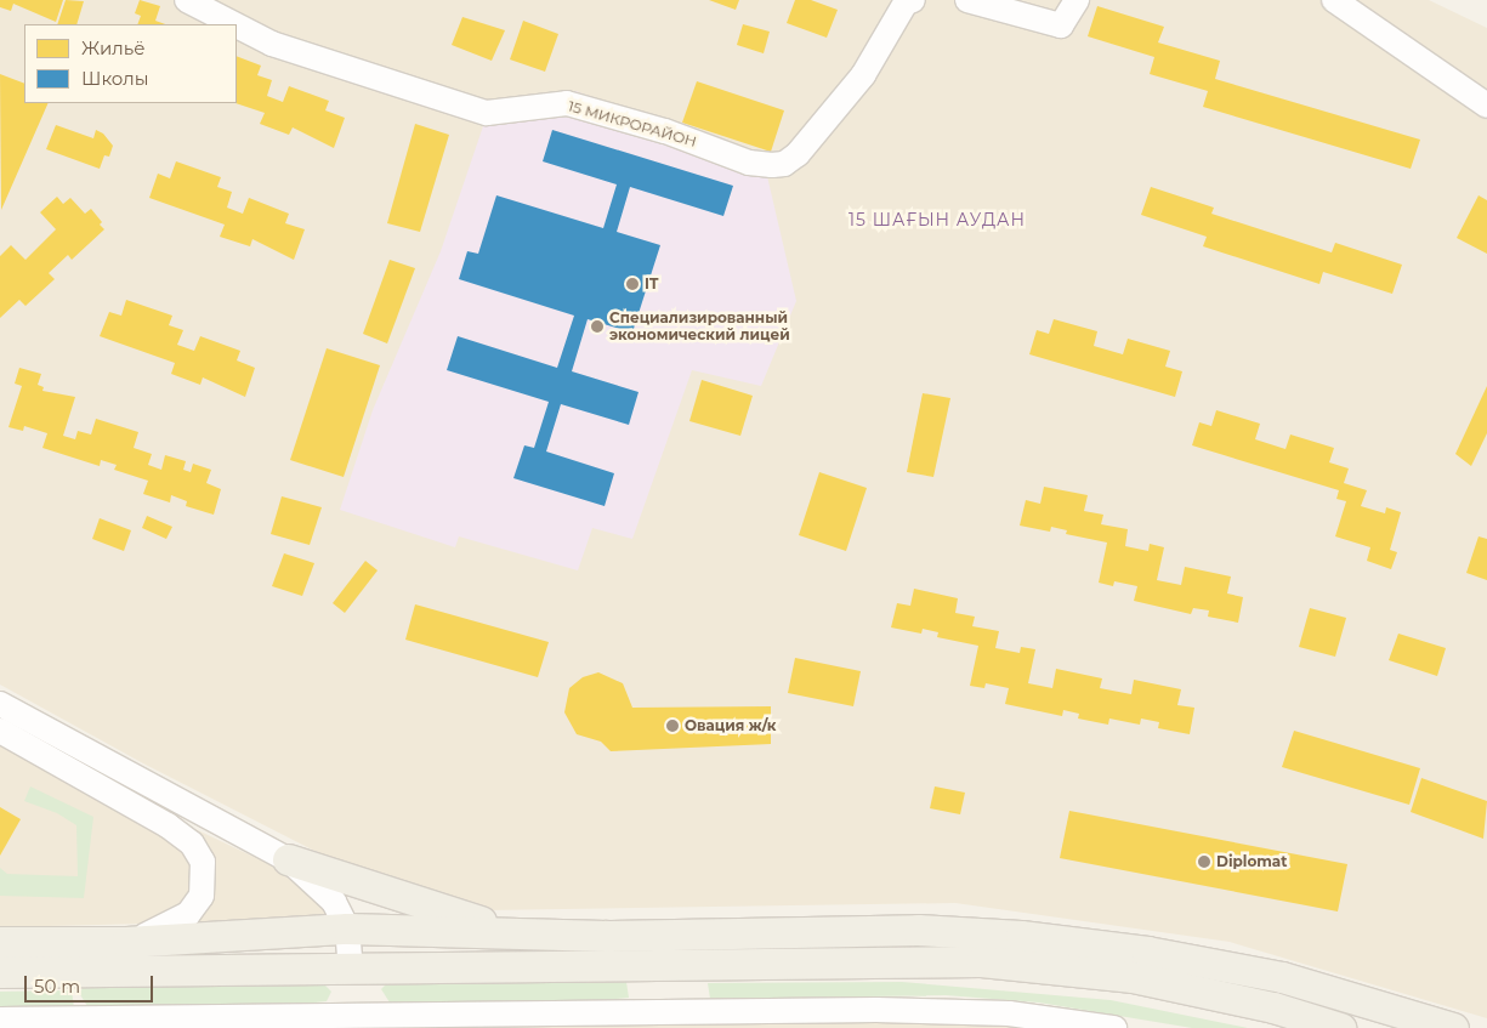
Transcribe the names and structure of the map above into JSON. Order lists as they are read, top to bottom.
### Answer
{
  "streets": {
    "street": ["15 МИКРОРАЙОН"]
  },
  "districts": ["15 ШАҒЫН АУДАН"],
  "places": [
    "IT",
    "Специализированный экономический лицей",
    "Овация ж/к",
    "Diplomat"
  ],
  "legend": ["Жильё", "Школы"],
  "scale_bar": "50 m"
}
